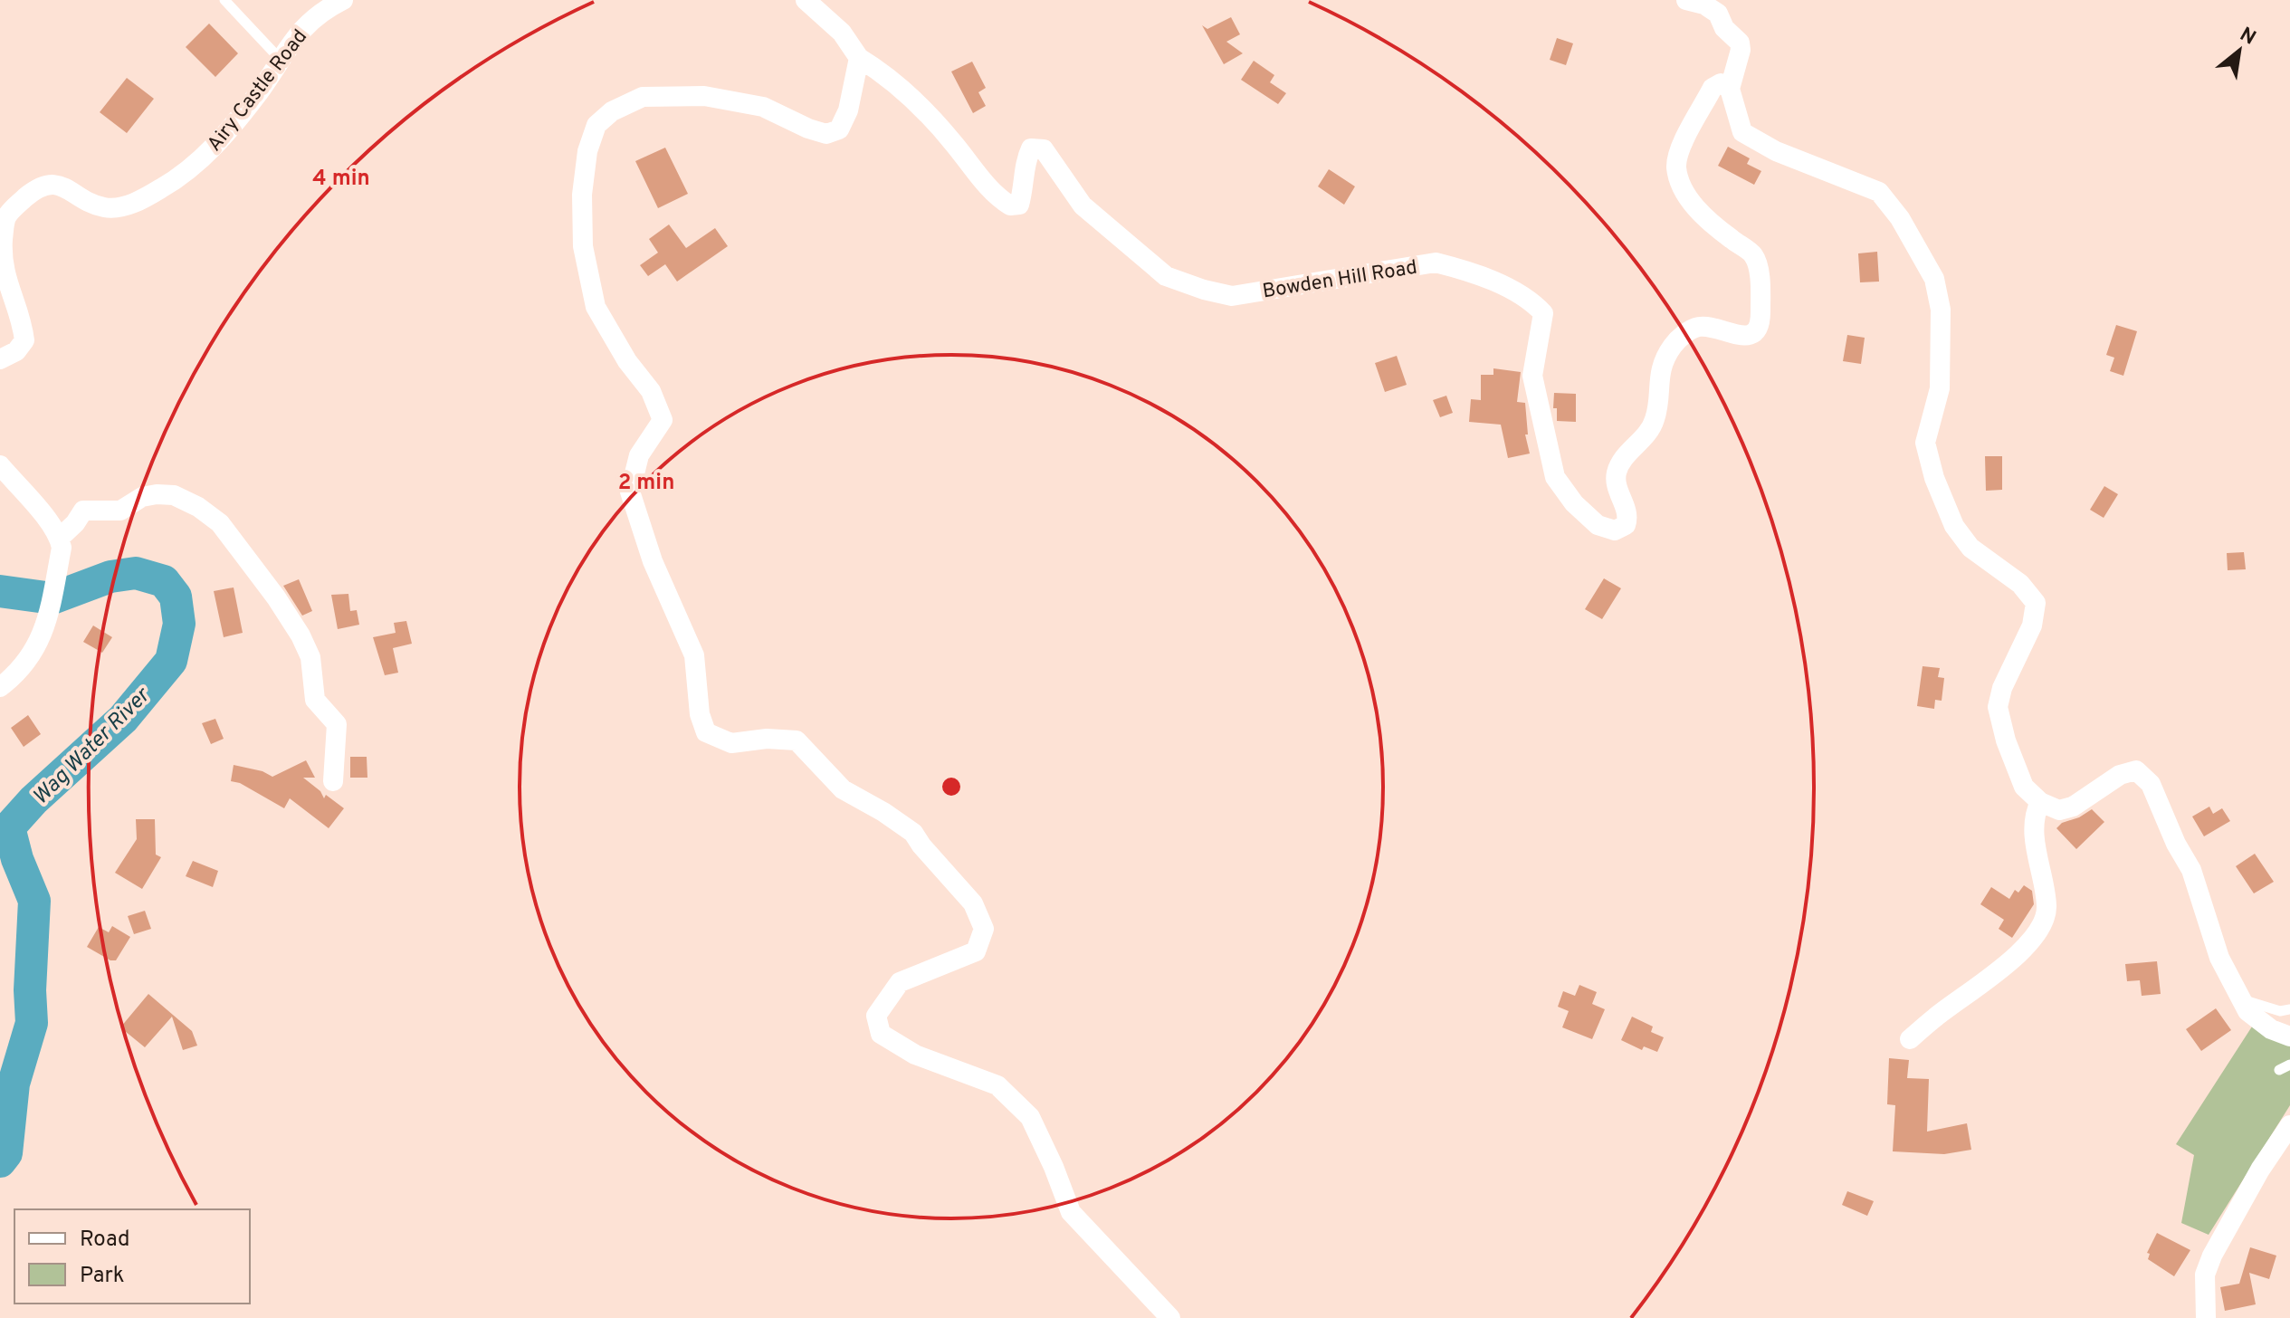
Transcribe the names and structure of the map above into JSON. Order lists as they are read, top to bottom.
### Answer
{
  "streets": {
    "street": ["Airy Castle Road", "Bowden Hill Road"]
  },
  "water": ["Wag Water River"],
  "legend": ["Road", "Park"],
  "north": "top right",
  "rings": ["4 min", "2 min"]
}
